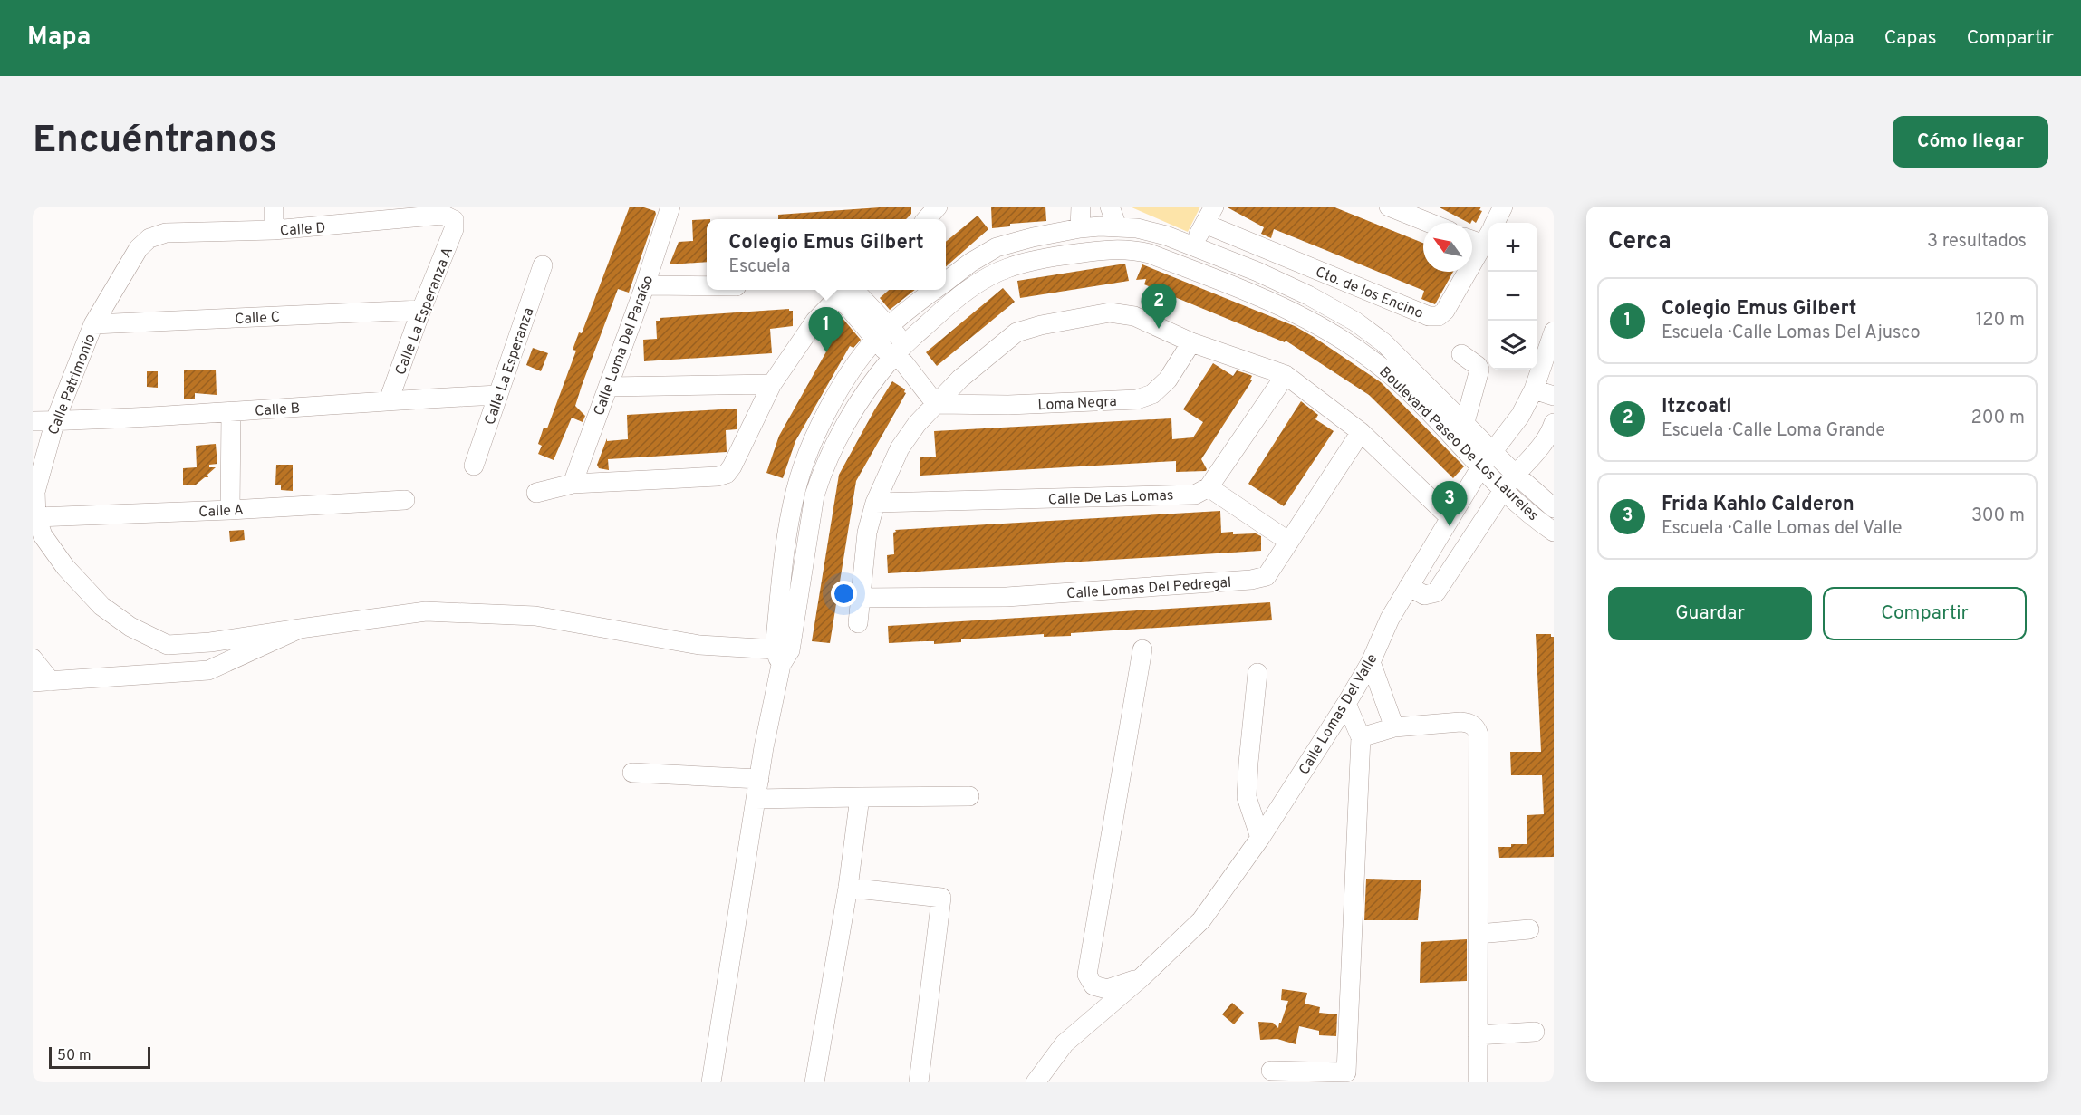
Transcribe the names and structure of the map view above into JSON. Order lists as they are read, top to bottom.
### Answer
{
  "streets": {
    "street": [
      "Calle D",
      "Cto. de los Encino",
      "Calle La Esperanza A",
      "Calle C",
      "Calle Loma Del Paraíso",
      "Calle La Esperanza",
      "Calle Patrimonio",
      "Loma Negra",
      "Calle B",
      "Boulevard Paseo De Los Laureles",
      "Calle De Las Lomas",
      "Calle A",
      "Calle Lomas Del Pedregal",
      "Calle Lomas Del Valle"
    ]
  },
  "crossings": [
    ["Calle D", "Calle La Esperanza A"],
    ["Calle D", "Calle Patrimonio"],
    ["Calle La Esperanza A", "Calle C"],
    ["Calle La Esperanza A", "Calle B"],
    ["Calle C", "Calle Patrimonio"],
    ["Calle La Esperanza", "Calle B"],
    ["Calle Patrimonio", "Calle B"],
    ["Calle Patrimonio", "Boulevard Paseo De Los Laureles"],
    ["Calle Patrimonio", "Calle A"]
  ],
  "scale_bar": "50 m",
  "north": "top left",
  "page": {
    "header": "Mapa",
    "nav": ["Mapa", "Capas", "Compartir"],
    "buttons": [
      "Cómo llegar",
      ["Guardar", "Compartir"]
    ],
    "title": "Encuéntranos",
    "heading": ["Cerca", "3 resultados"],
    "popup": ["Colegio Emus Gilbert", "Escuela"],
    "map_buttons": ["+", "−"],
    "list": [
      {
        "mark": "1",
        "name": "Colegio Emus Gilbert",
        "note": "Escuela · Calle Lomas Del Ajusco",
        "value": "120 m"
      },
      {
        "mark": "2",
        "name": "Itzcoatl",
        "note": "Escuela · Calle Loma Grande",
        "value": "200 m"
      },
      {
        "mark": "3",
        "name": "Frida Kahlo Calderon",
        "note": "Escuela · Calle Lomas del Valle",
        "value": "300 m"
      }
    ],
    "pins": ["2", "1", "3"],
    "scale": "50 m"
  }
}
